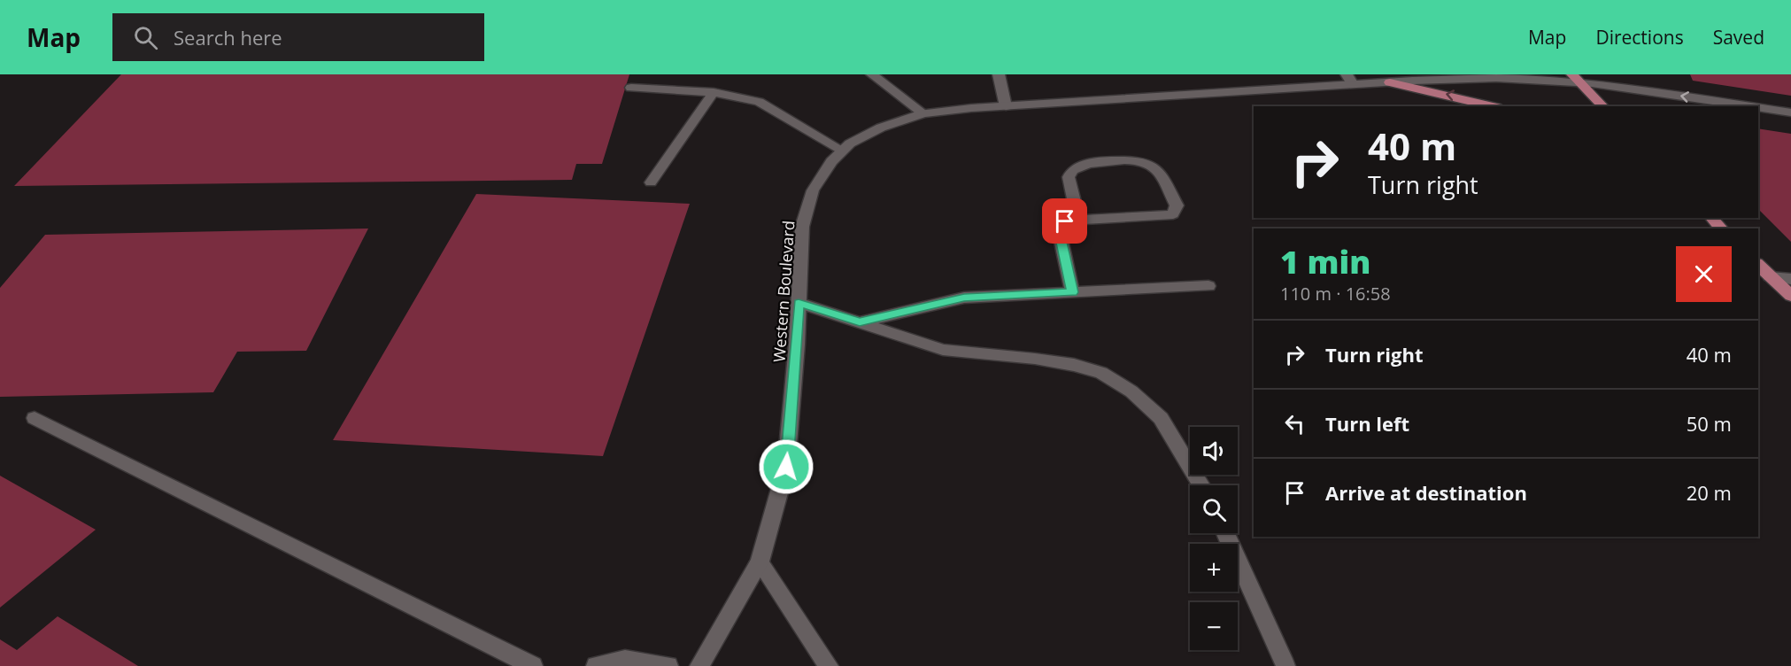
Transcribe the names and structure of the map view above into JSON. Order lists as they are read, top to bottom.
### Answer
{
  "streets": {
    "street": ["Western Boulevard"]
  },
  "page": {
    "header": "Map",
    "search": "Search here",
    "nav": ["Map", "Directions", "Saved"],
    "turn": ["40 m", "Turn right"],
    "heading": ["1 min", "110 m · 16:58"],
    "list": [
      {
        "name": "Turn right",
        "value": "40 m"
      },
      {
        "name": "Turn left",
        "value": "50 m"
      },
      {
        "name": "Arrive at destination",
        "value": "20 m"
      }
    ],
    "map_buttons": ["+", "−"]
  }
}
